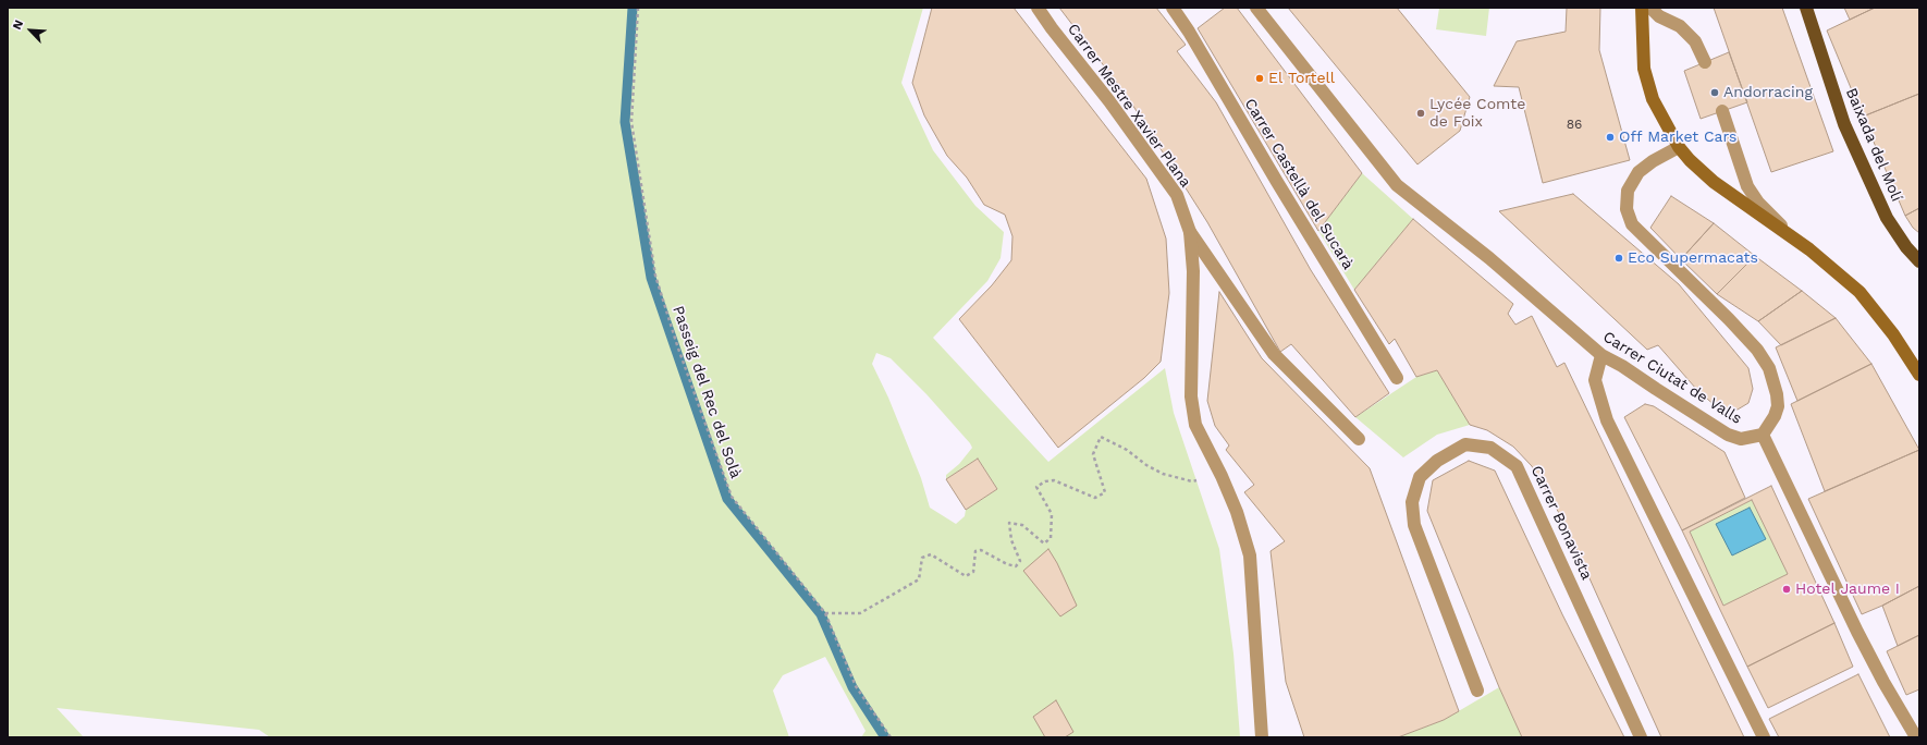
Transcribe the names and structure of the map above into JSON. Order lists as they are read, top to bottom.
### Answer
{
  "streets": {
    "main road": ["Baixada del Molí"],
    "street": [
      "Carrer Mestre Xavier Plana",
      "Carrer Castellà del Sucarà",
      "Carrer Ciutat de Valls",
      "Carrer Bonavista"
    ],
    "path": ["Passeig del Rec del Solà"]
  },
  "places": [
    "El Tortell",
    "Andorracing",
    "Lycée Comte de Foix",
    "Off Market Cars",
    "Eco Supermacats",
    "Hotel Jaume I"
  ],
  "house_numbers": ["86"],
  "north": "top left"
}
